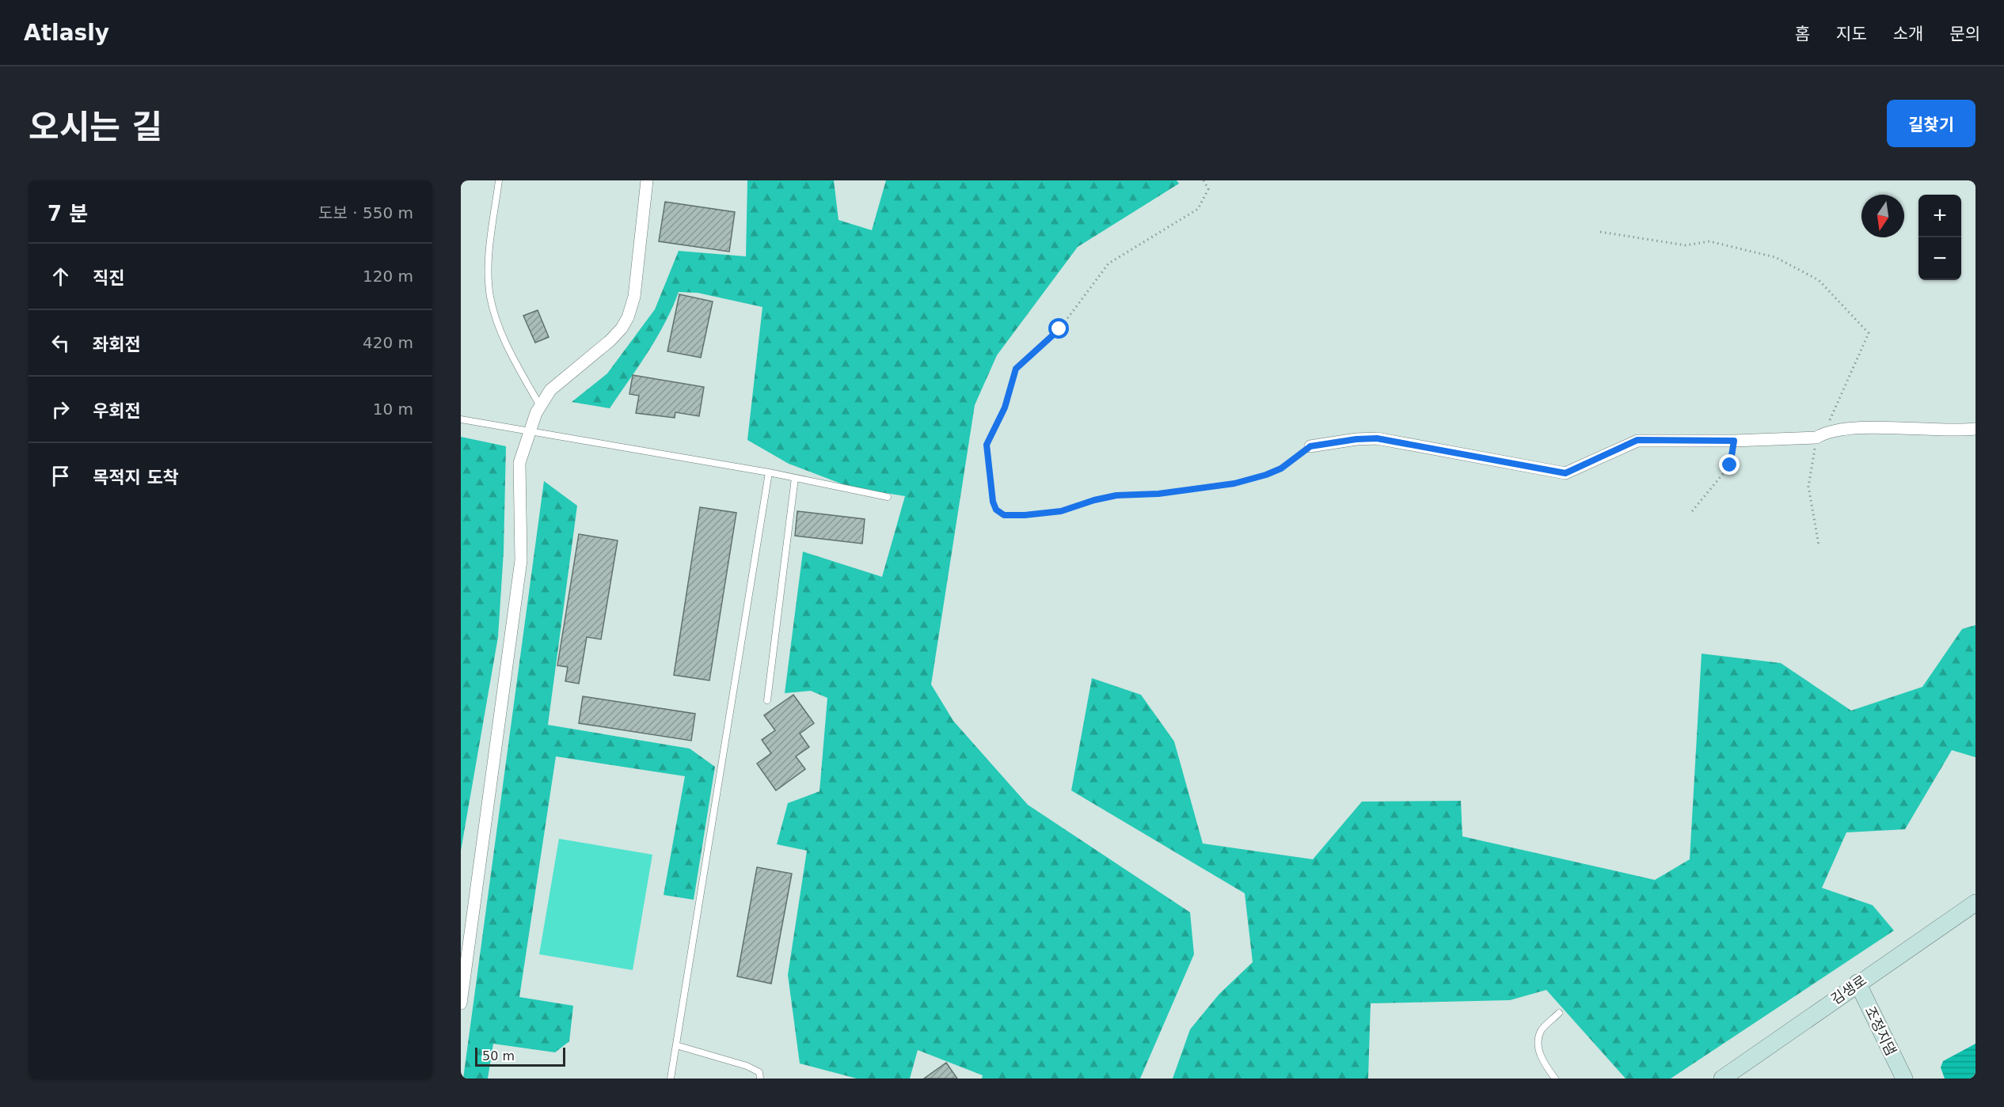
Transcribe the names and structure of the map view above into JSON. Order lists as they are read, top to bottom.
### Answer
{
  "streets": {
    "street": ["김생로", "조정지댐"]
  },
  "crossings": [
    ["김생로", "조정지댐"]
  ],
  "scale_bar": "50 m",
  "north": "bottom",
  "page": {
    "header": "Atlasly",
    "nav": [
      "홈",
      "지도",
      "소개",
      "문의"
    ],
    "title": "오시는 길",
    "buttons": "길찾기",
    "heading": ["7 분", "도보 · 550 m"],
    "map_buttons": ["+", "−"],
    "list": [
      ["직진", "120 m"],
      ["좌회전", "420 m"],
      ["우회전", "10 m"],
      "목적지 도착"
    ],
    "scale": "50 m"
  }
}
